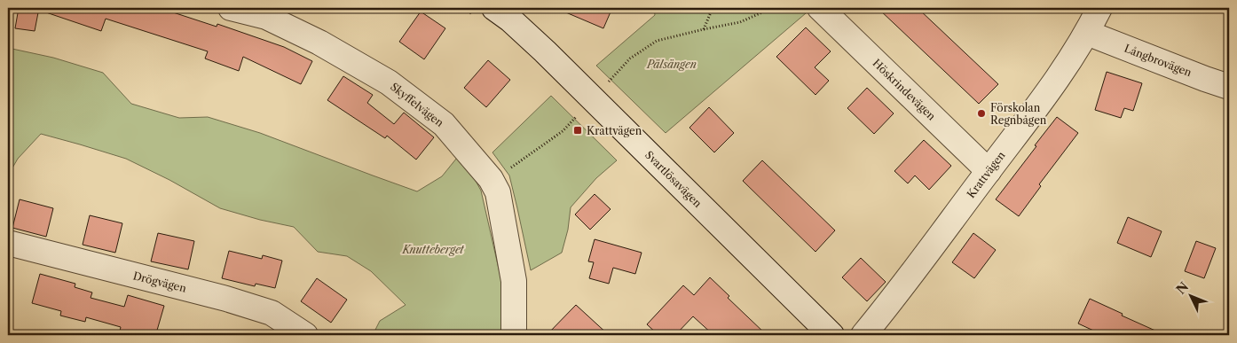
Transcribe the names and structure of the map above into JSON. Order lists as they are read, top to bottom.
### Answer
{
  "streets": {
    "street": [
      "Långbrovägen",
      "Höskrindevägen",
      "Skyffelvägen",
      "Krattvägen",
      "Svartlösavägen",
      "Drögvägen"
    ]
  },
  "crossings": [
    ["Långbrovägen", "Krattvägen"],
    ["Höskrindevägen", "Krattvägen"]
  ],
  "parks": ["Pälsängen", "Knutteberget"],
  "places": {
    "other": ["Förskolan Regnbågen"],
    "transit": ["Krattvägen"]
  },
  "north": "top left"
}
